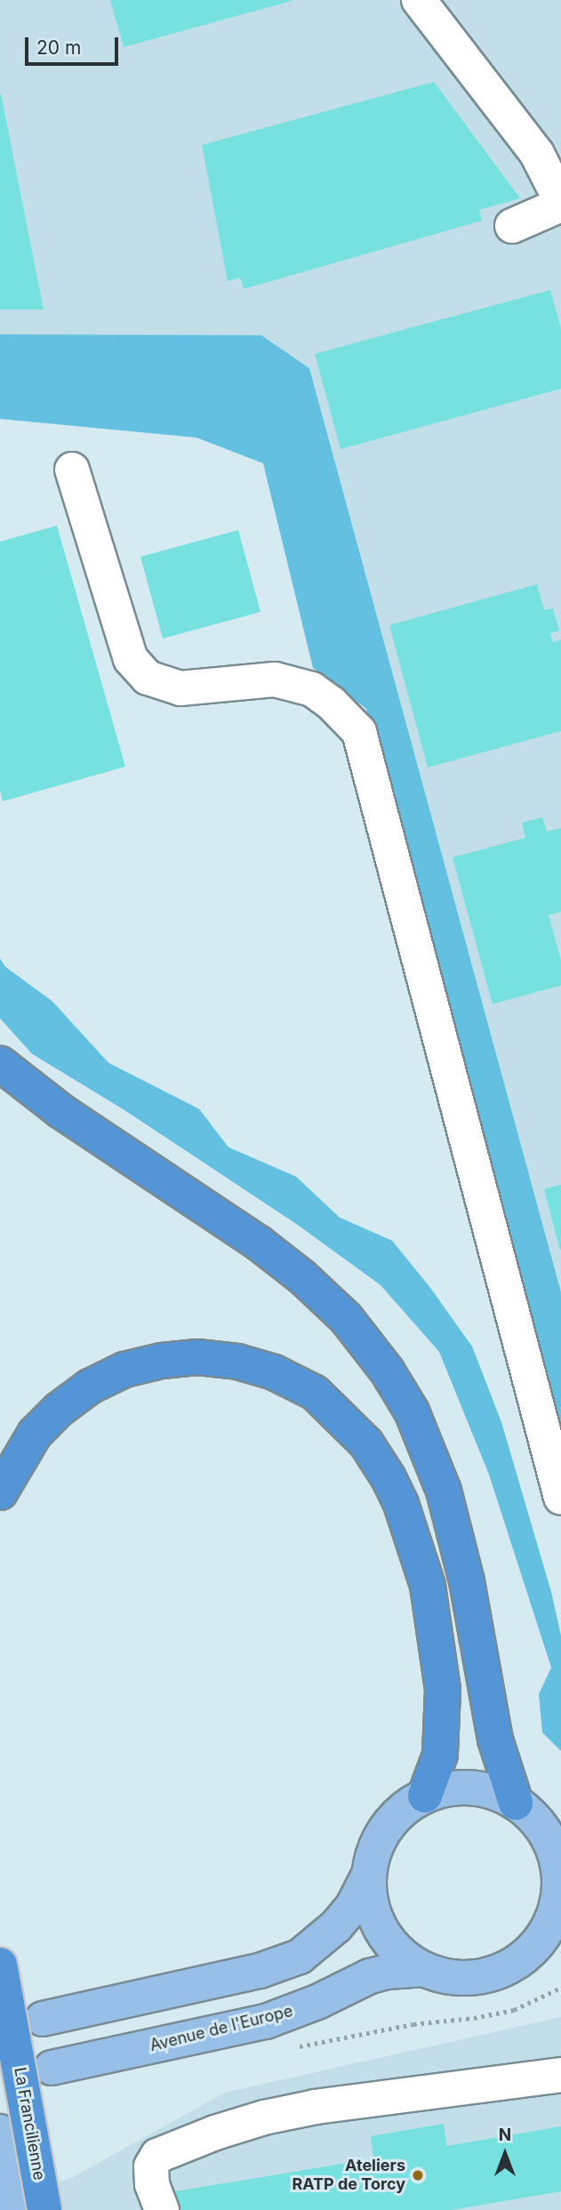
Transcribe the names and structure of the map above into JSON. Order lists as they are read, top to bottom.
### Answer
{
  "streets": {
    "highway": ["La Francilienne"],
    "main road": ["Avenue de l'Europe"]
  },
  "places": ["Ateliers RATP de Torcy"],
  "scale_bar": "20 m",
  "north": "top"
}
